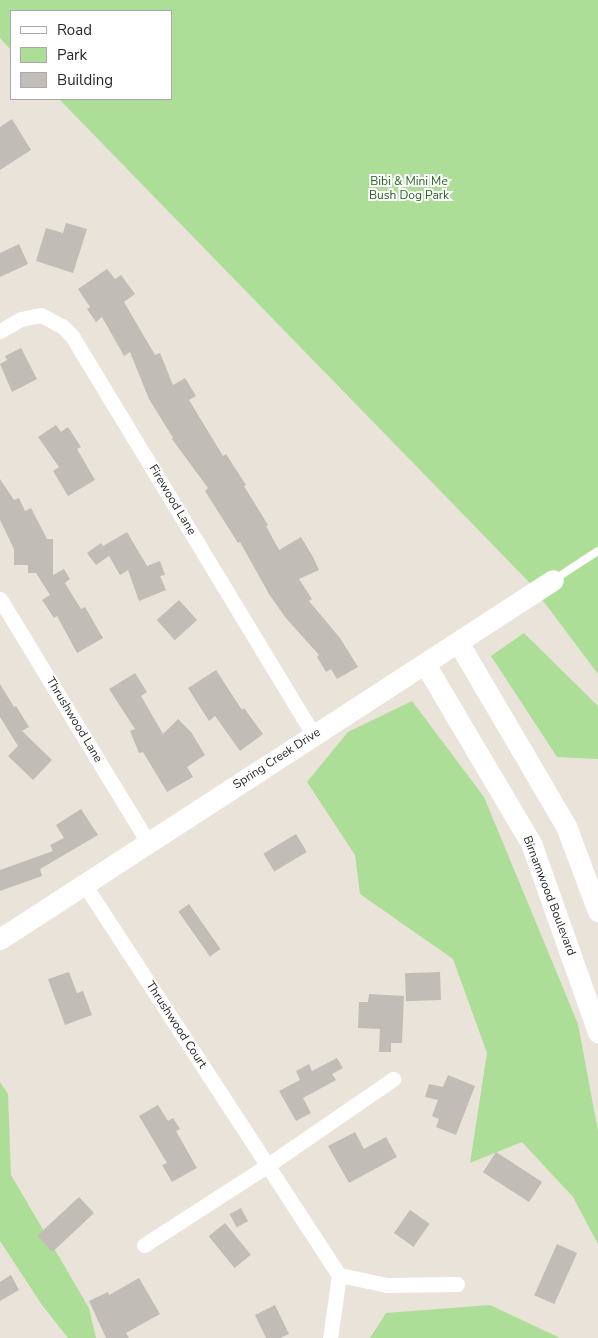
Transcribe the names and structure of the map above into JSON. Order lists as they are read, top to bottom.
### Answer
{
  "streets": {
    "street": [
      "Firewood Lane",
      "Thrushwood Lane",
      "Spring Creek Drive",
      "Birnamwood Boulevard",
      "Thrushwood Court"
    ]
  },
  "crossings": [
    ["Firewood Lane", "Spring Creek Drive"],
    ["Thrushwood Lane", "Spring Creek Drive"],
    ["Spring Creek Drive", "Birnamwood Boulevard"],
    ["Spring Creek Drive", "Thrushwood Court"]
  ],
  "parks": ["Bibi & Mini Me Bush Dog Park"],
  "legend": ["Road", "Park", "Building"]
}
